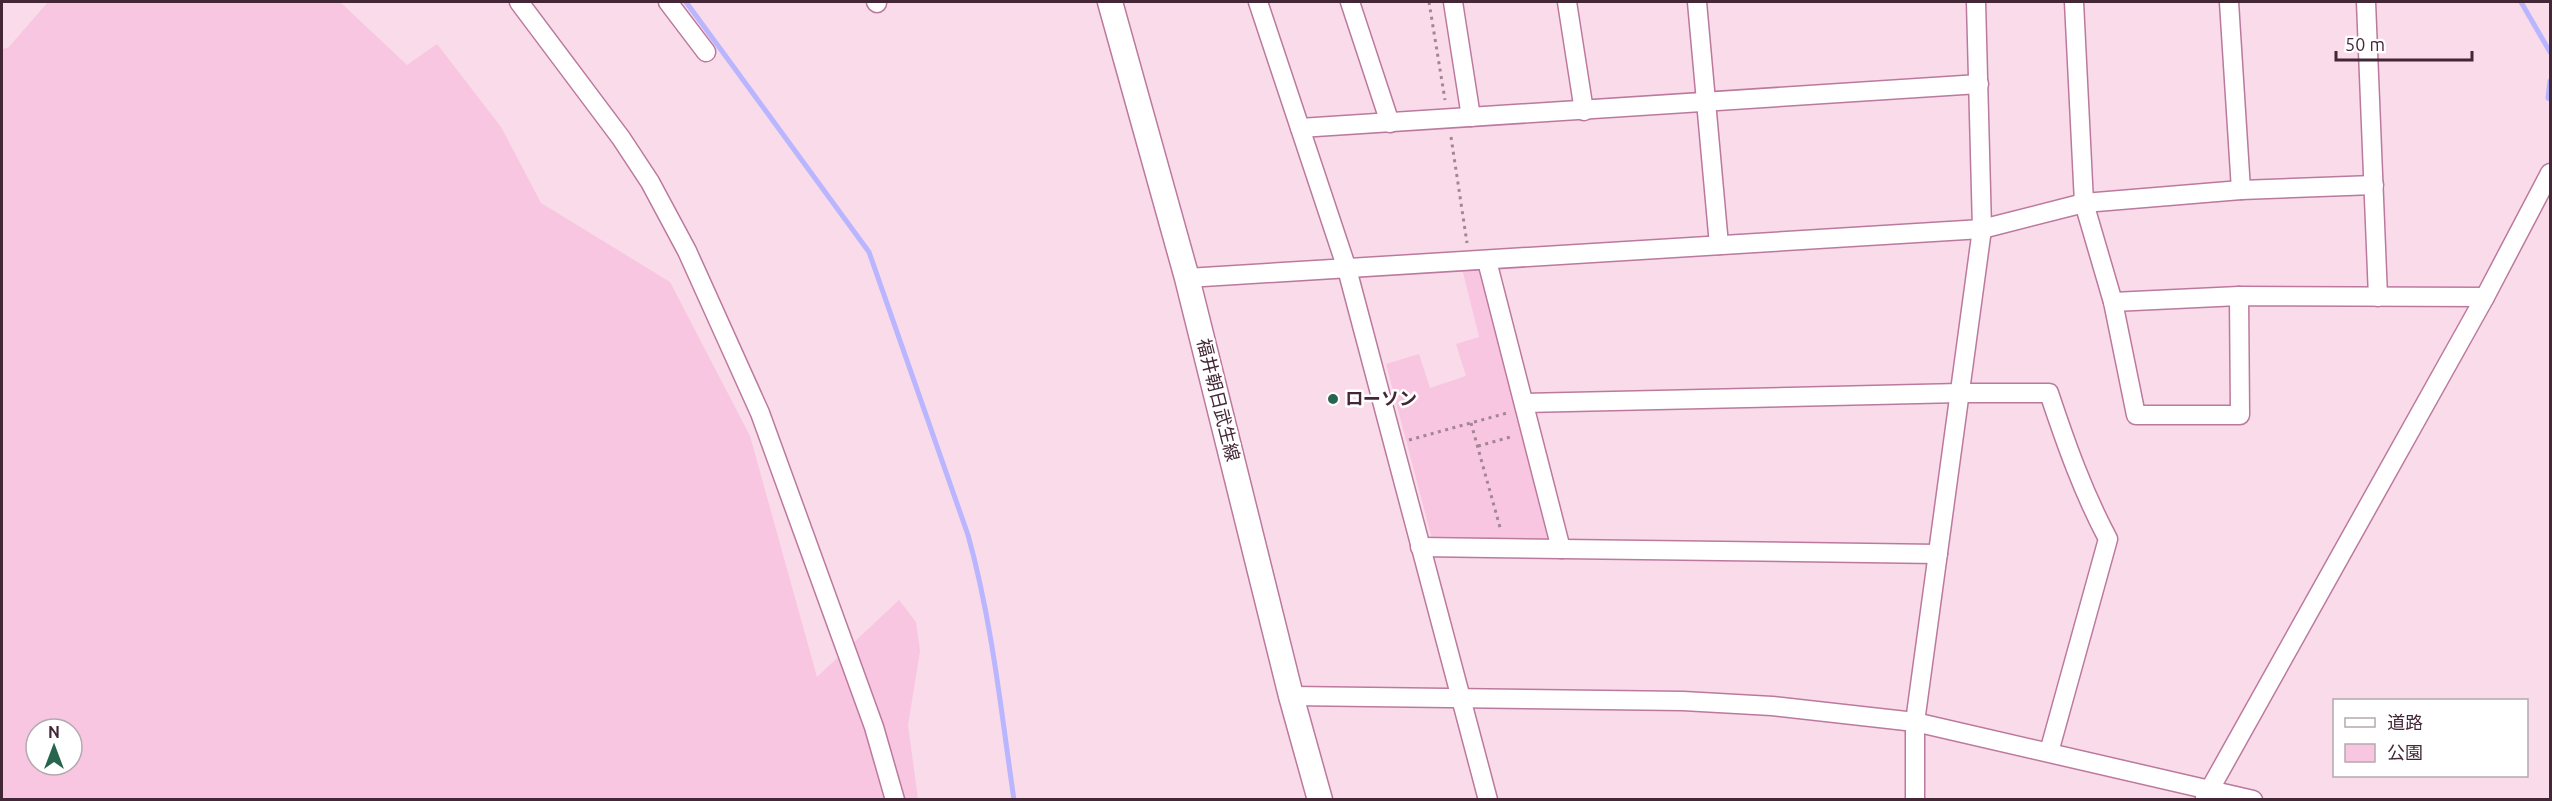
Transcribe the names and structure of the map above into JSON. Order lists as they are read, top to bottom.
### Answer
{
  "streets": {
    "main road": ["福井朝日武生線"]
  },
  "places": ["ローソン"],
  "legend": ["道路", "公園"],
  "scale_bar": "50 m",
  "north": "top"
}
